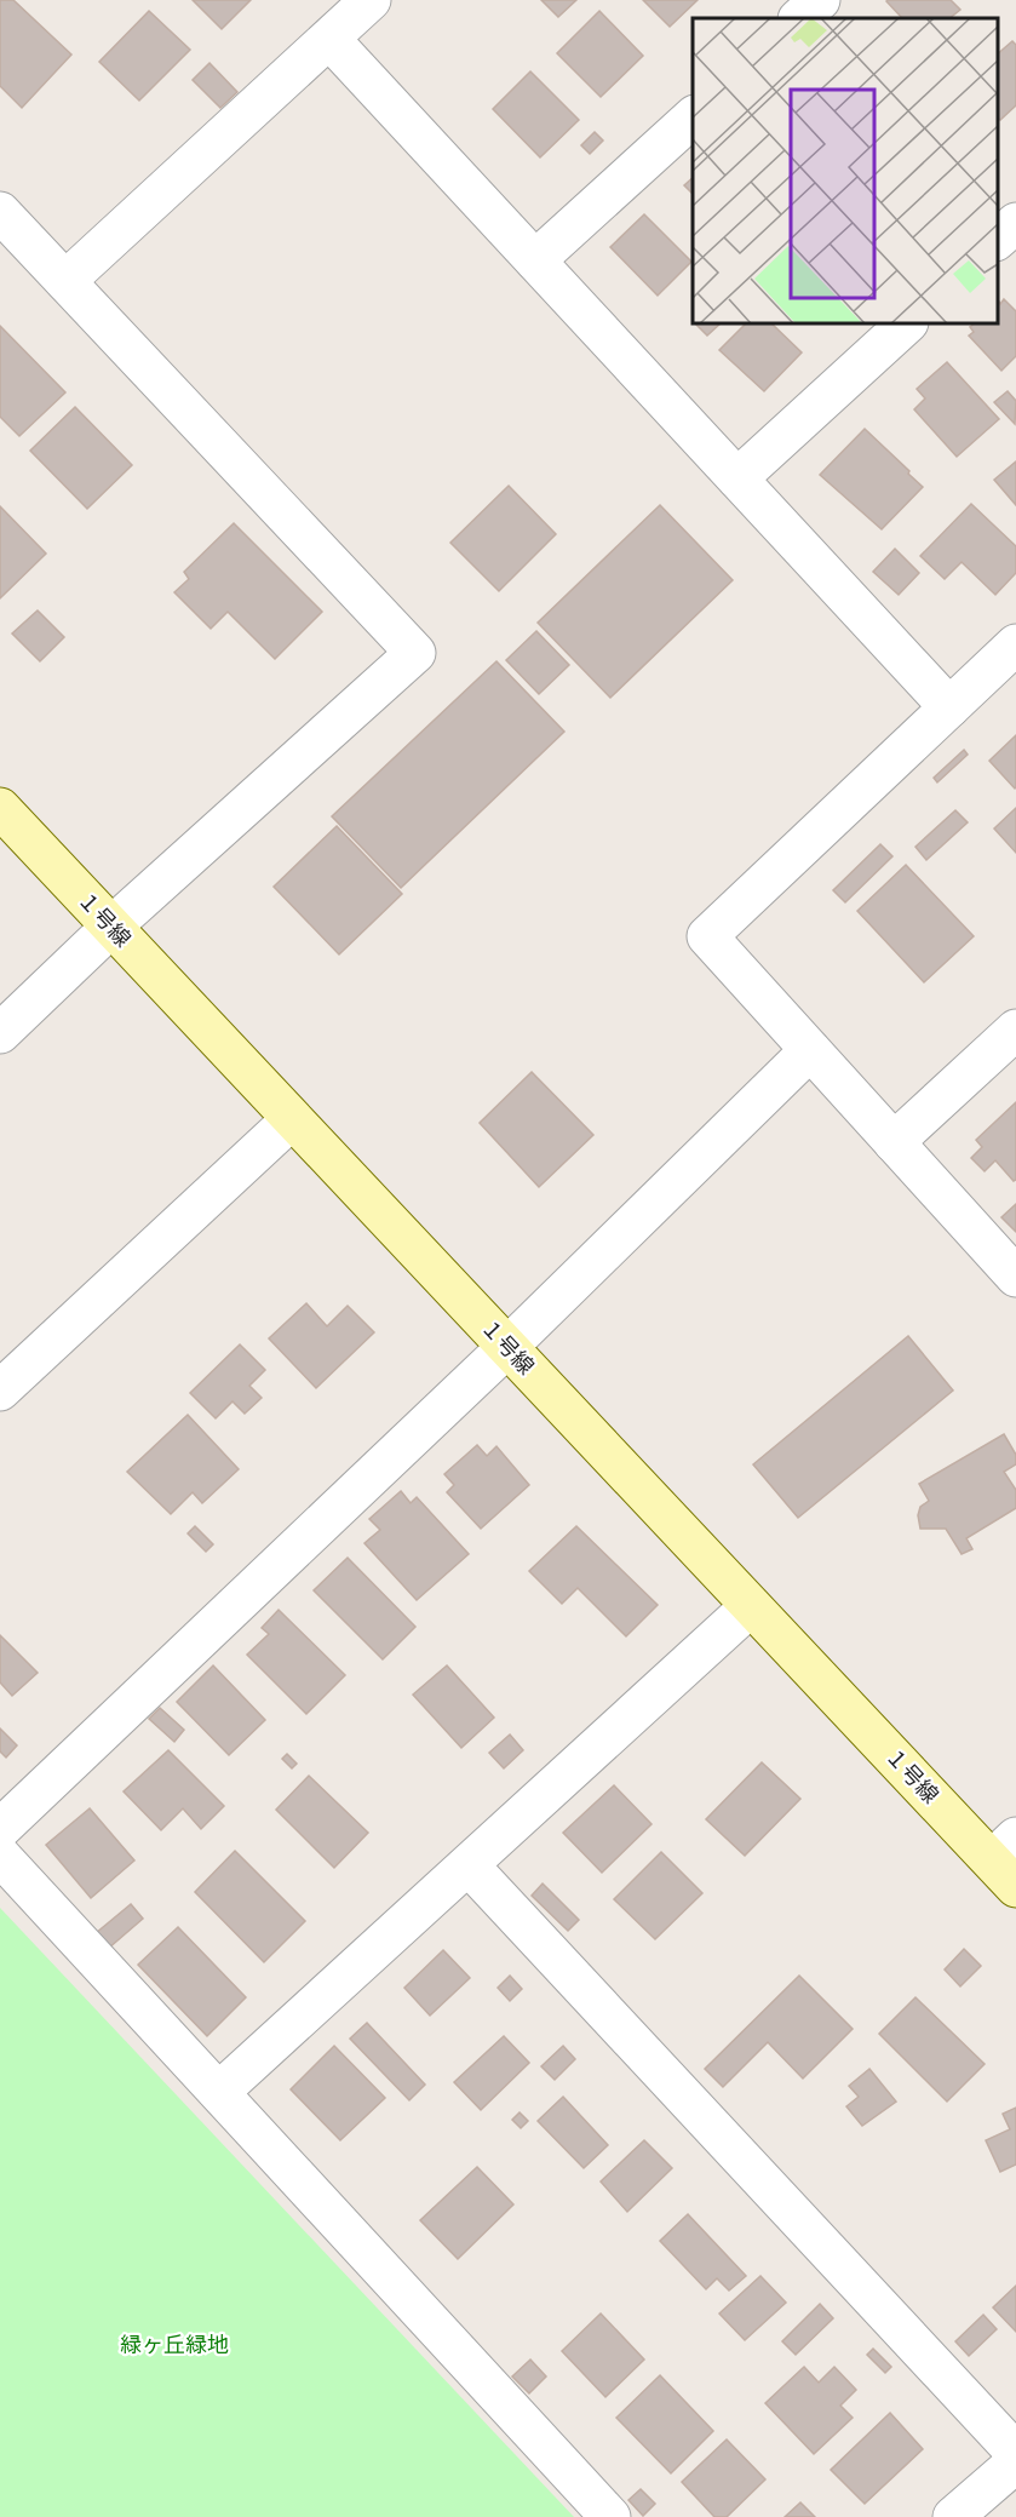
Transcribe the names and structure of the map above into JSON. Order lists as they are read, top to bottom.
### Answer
{
  "streets": {
    "street": ["１号線"]
  },
  "parks": ["緑ヶ丘緑地"]
}
